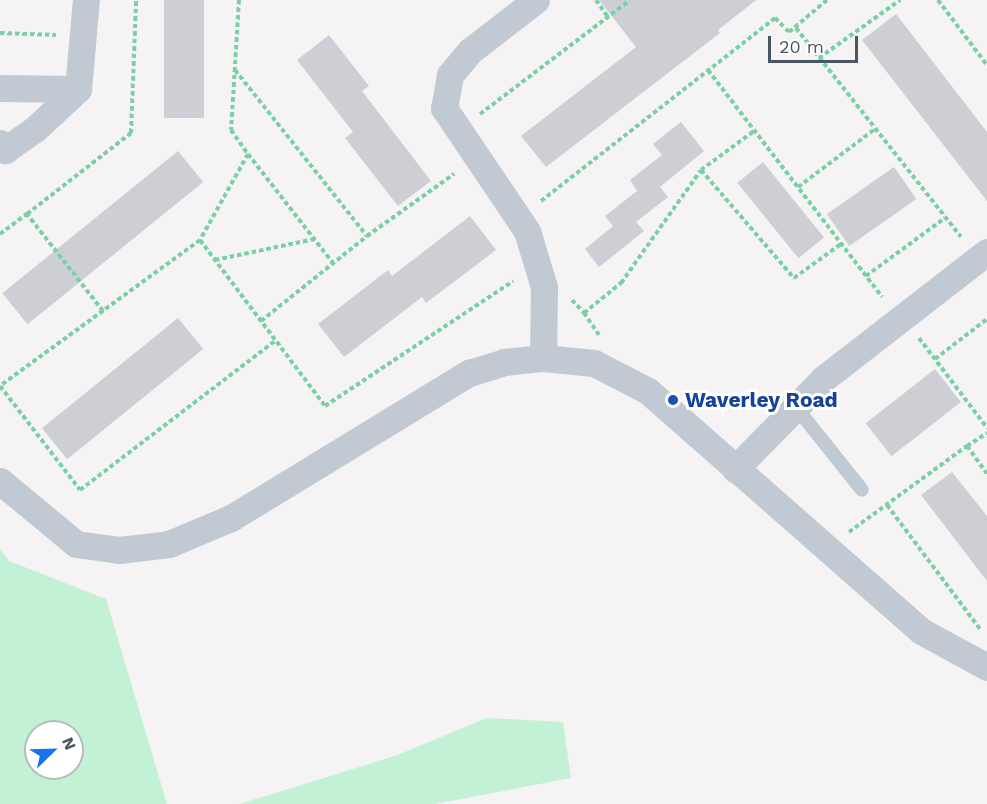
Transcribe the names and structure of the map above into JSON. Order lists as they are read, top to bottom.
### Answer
{
  "places": ["Waverley Road"],
  "scale_bar": "20 m",
  "north": "top right"
}
